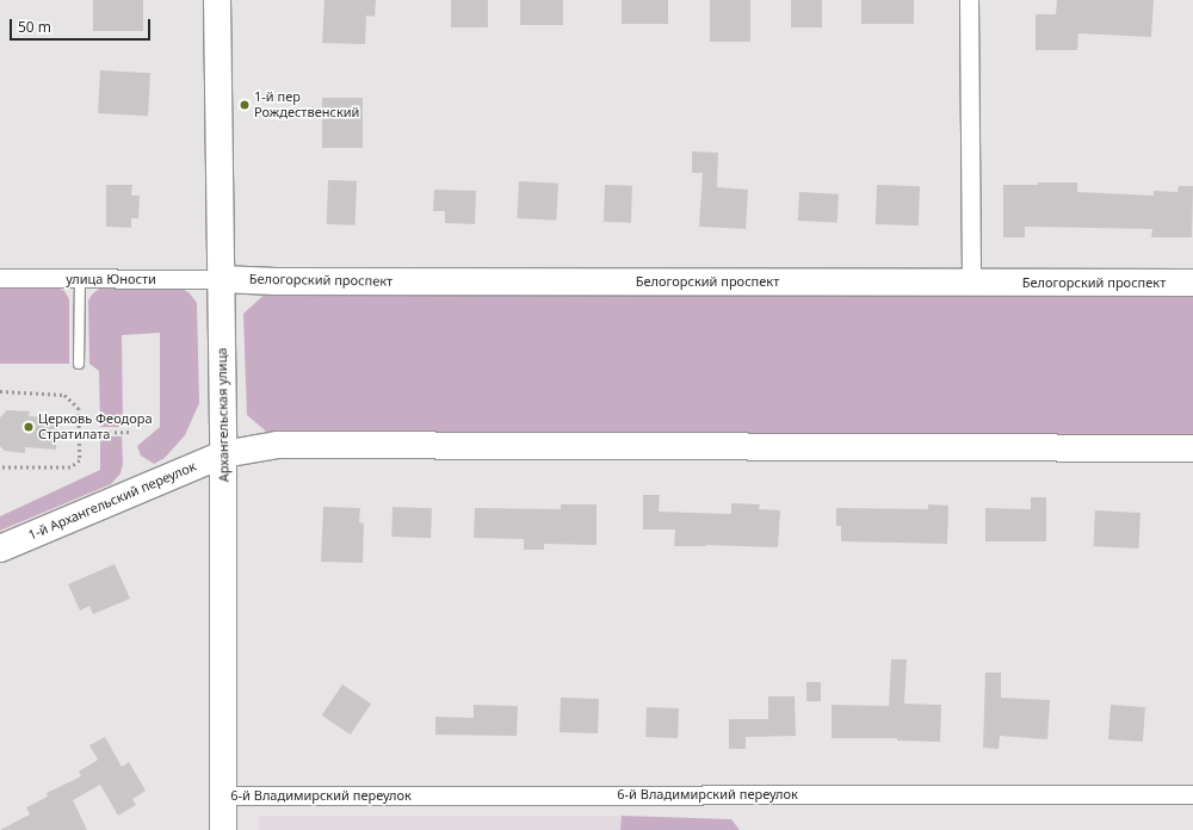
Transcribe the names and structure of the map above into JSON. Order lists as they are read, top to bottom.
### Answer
{
  "streets": {
    "street": [
      "улица Юности",
      "Белогорский проспект",
      "Архангельская улица",
      "1-й Архангельский переулок",
      "6-й Владимирский переулок"
    ]
  },
  "crossings": [
    ["улица Юности", "Белогорский проспект"],
    ["улица Юности", "Архангельская улица"],
    ["Белогорский проспект", "Архангельская улица"],
    ["Архангельская улица", "1-й Архангельский переулок"],
    ["Архангельская улица", "6-й Владимирский переулок"]
  ],
  "places": ["1-й пер Рождественский", "Церковь Феодора Стратилата"],
  "scale_bar": "50 m"
}
